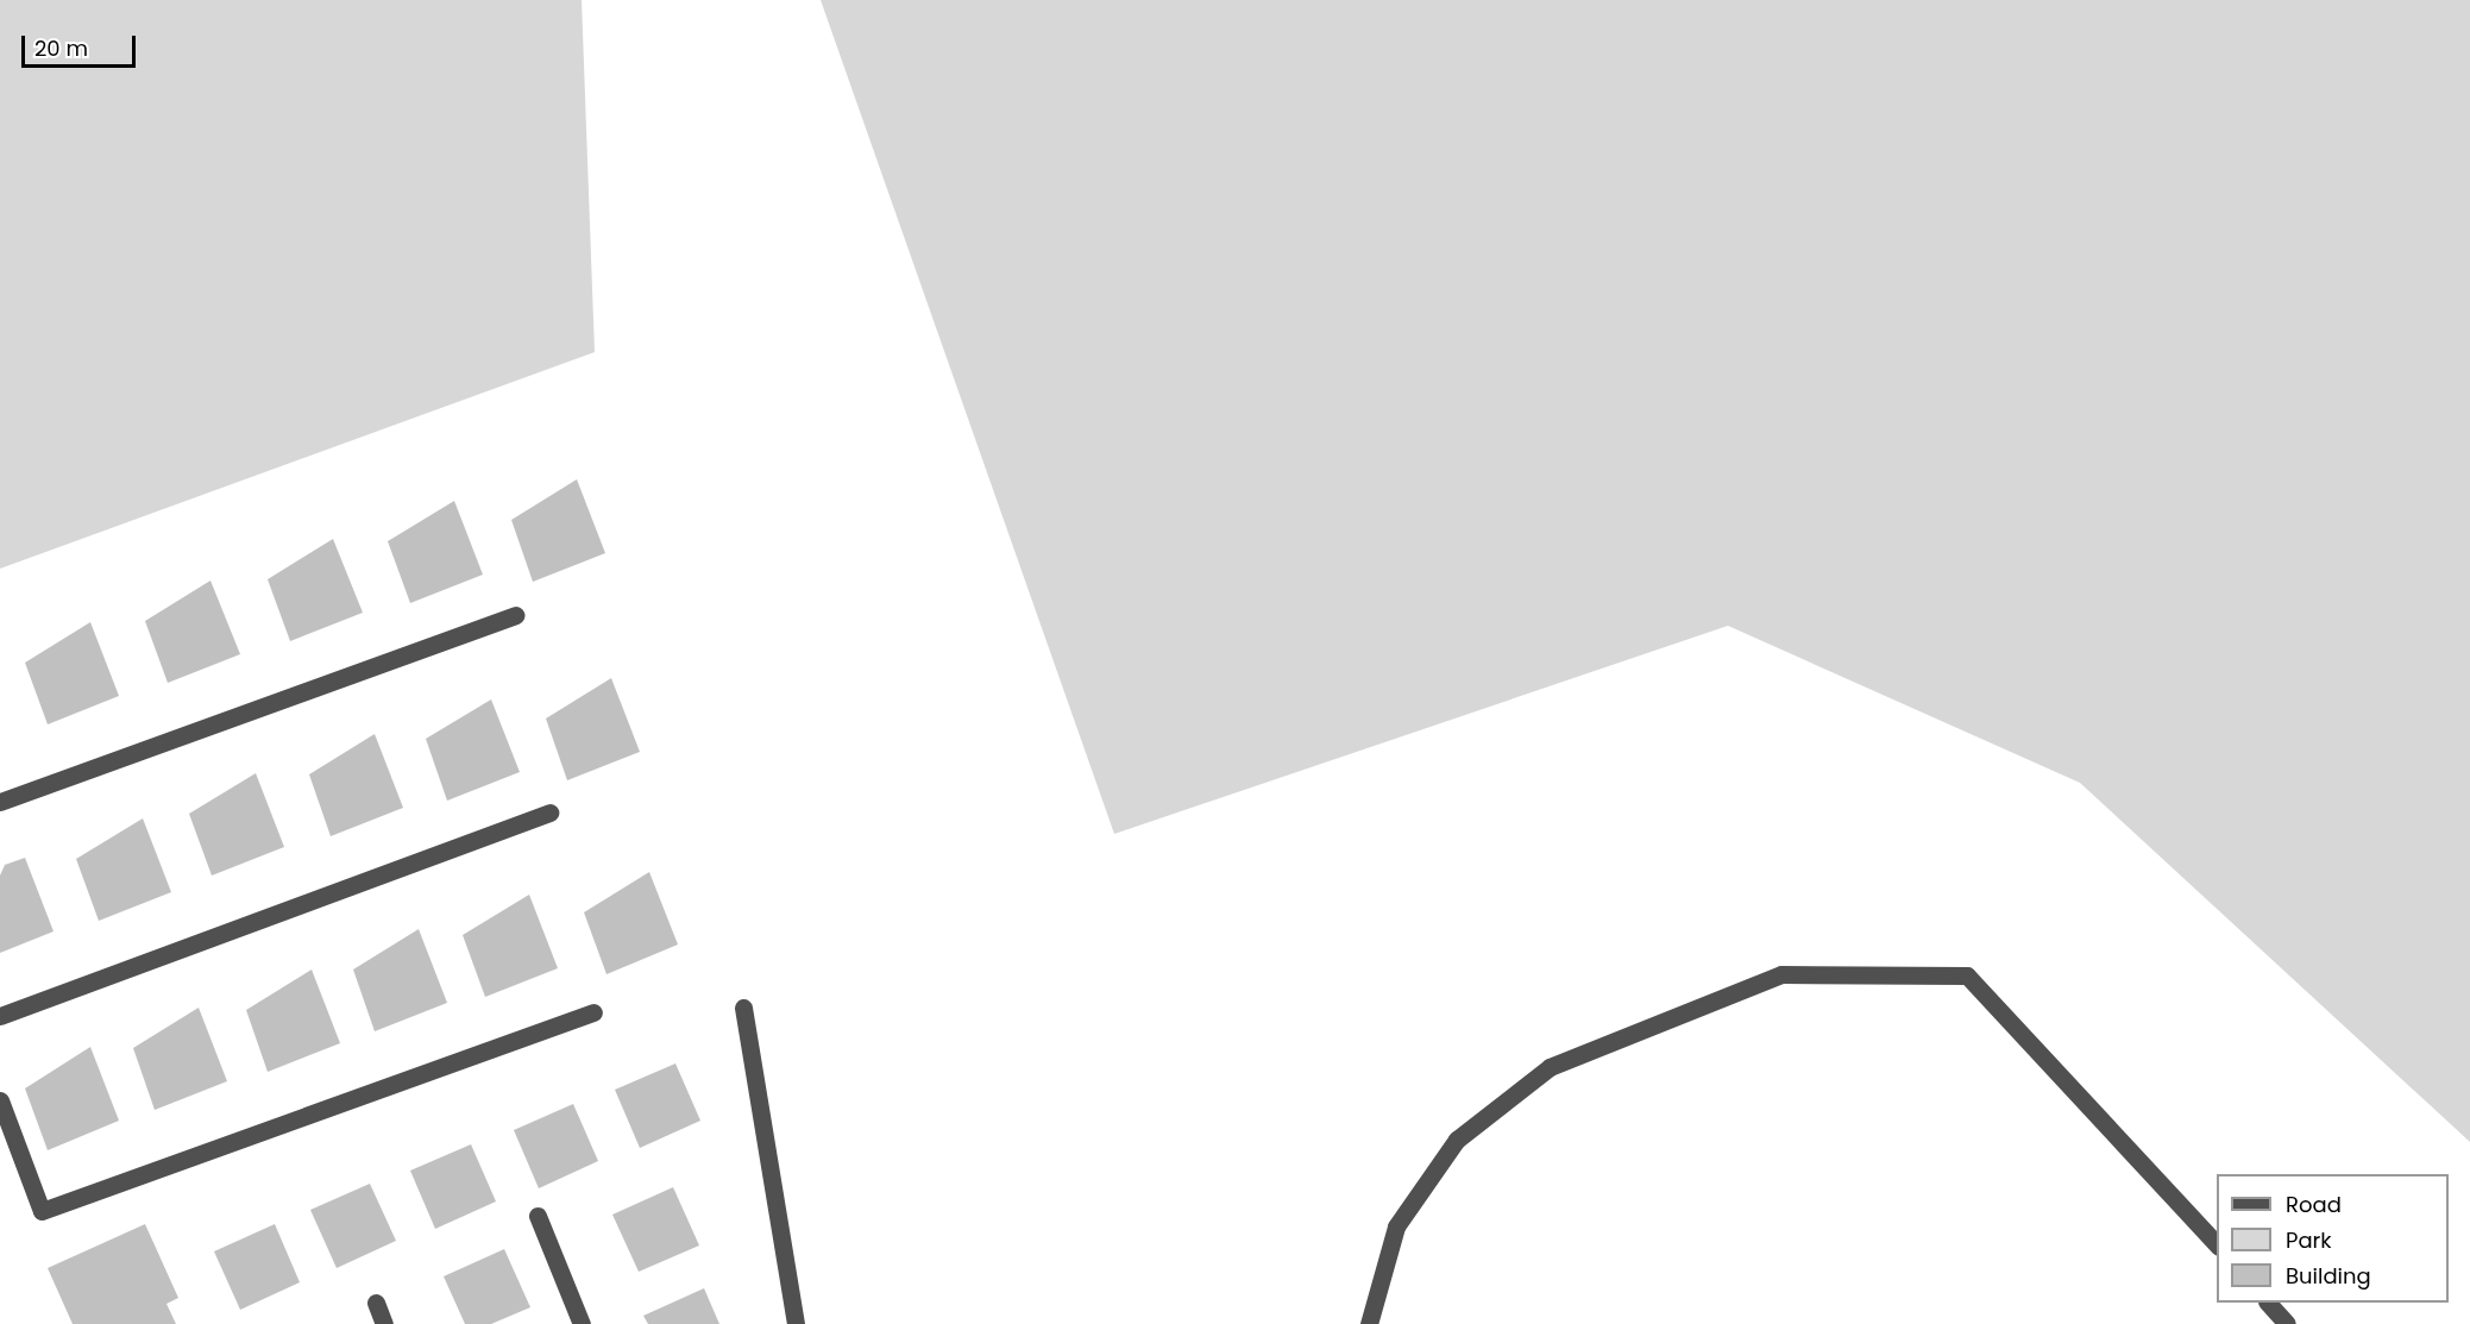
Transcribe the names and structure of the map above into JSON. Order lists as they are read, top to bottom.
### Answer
{
  "legend": ["Road", "Park", "Building"],
  "scale_bar": "20 m"
}
